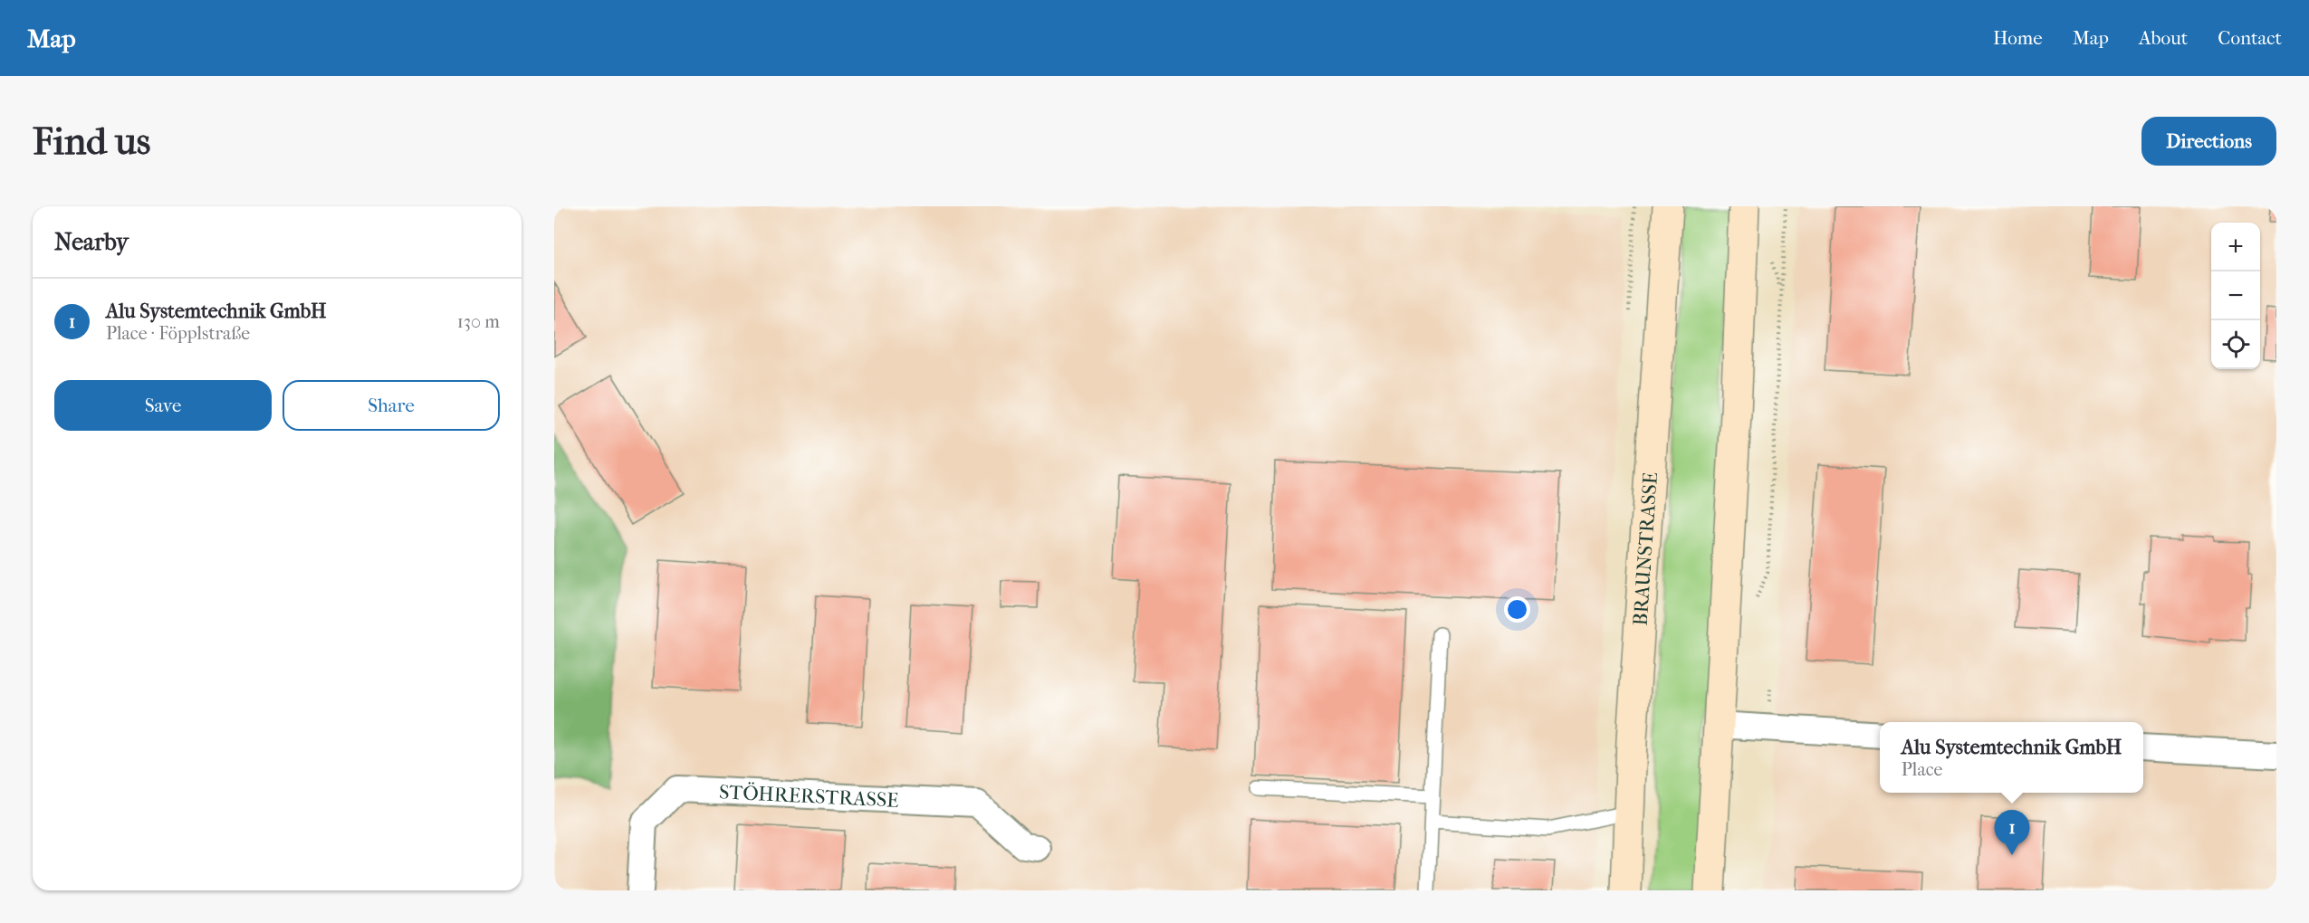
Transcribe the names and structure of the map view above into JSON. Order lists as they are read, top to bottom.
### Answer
{
  "streets": {
    "main road": ["BRAUNSTRASSE"],
    "street": ["STÖHRERSTRASSE"]
  },
  "page": {
    "header": "Map",
    "nav": [
      "Home",
      "Map",
      "About",
      "Contact"
    ],
    "buttons": [
      "Directions",
      ["Save", "Share"]
    ],
    "title": "Find us",
    "heading": "Nearby",
    "map_buttons": ["+", "−"],
    "list": [
      {
        "mark": "1",
        "name": "Alu Systemtechnik GmbH",
        "note": "Place · Föpplstraße",
        "value": "130 m"
      }
    ],
    "popup": ["Alu Systemtechnik GmbH", "Place"],
    "pins": "1"
  }
}
